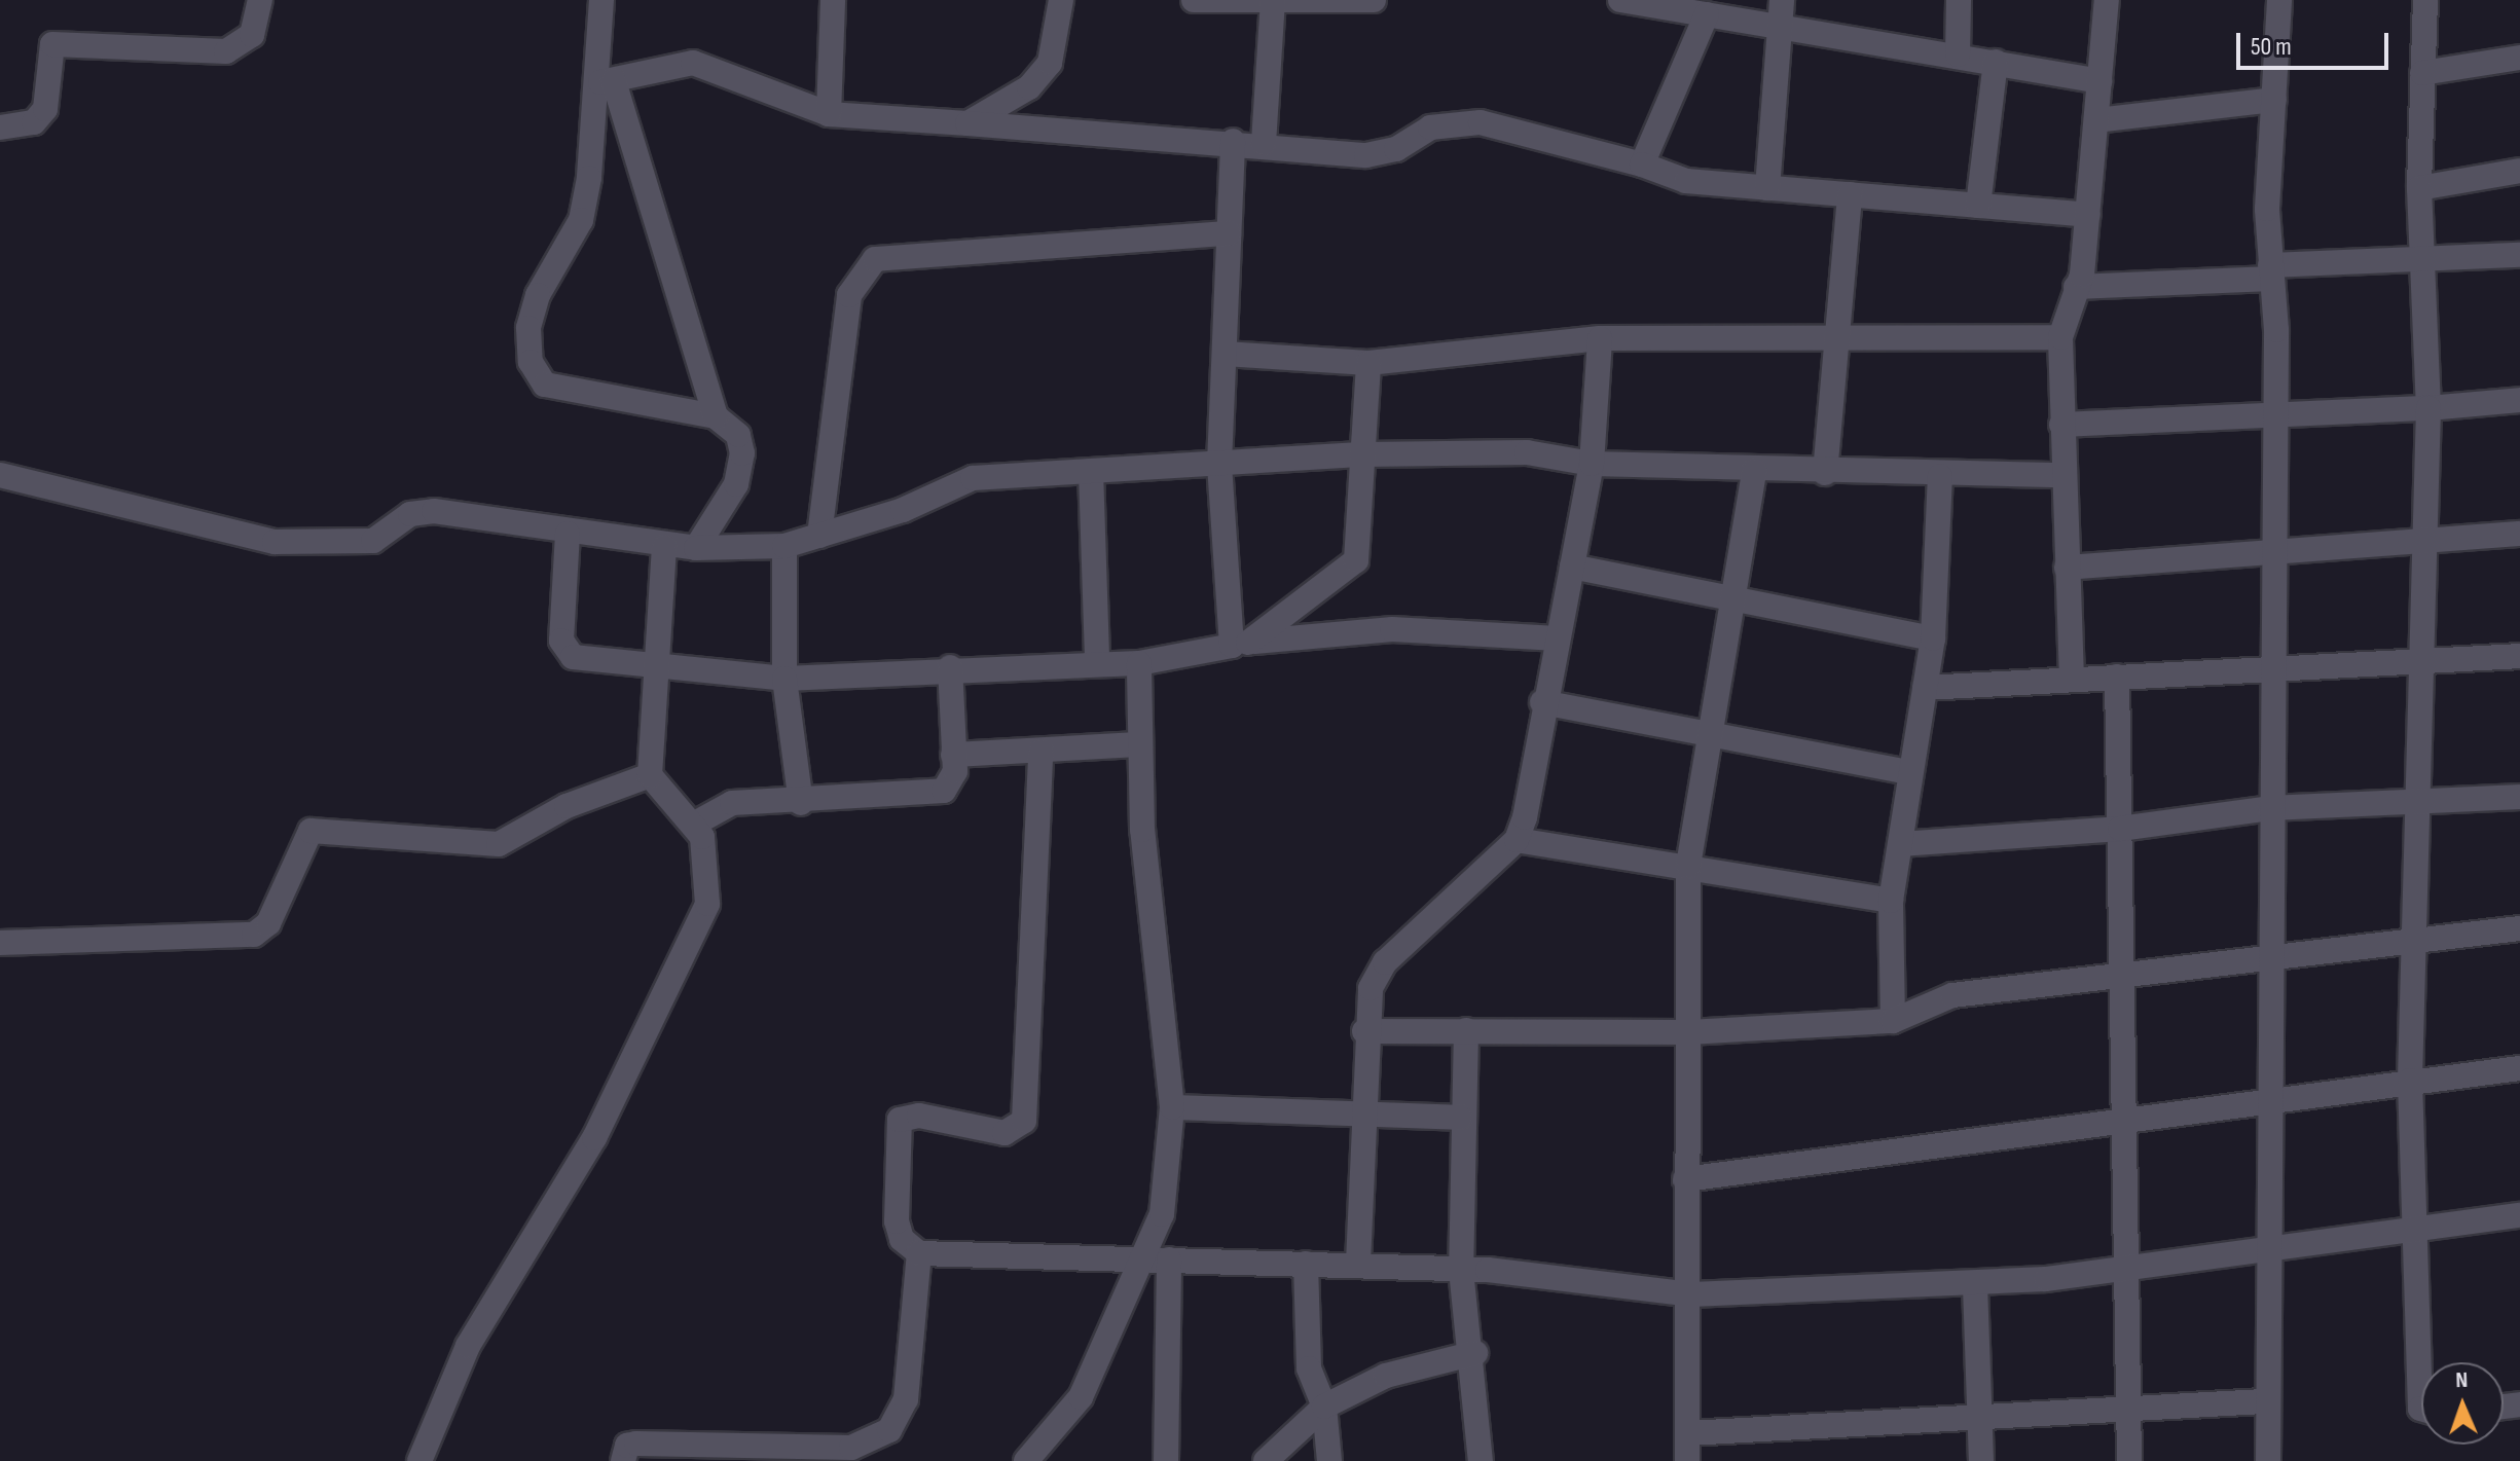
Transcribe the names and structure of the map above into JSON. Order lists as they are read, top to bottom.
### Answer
{
  "scale_bar": "50 m",
  "north": "top"
}
